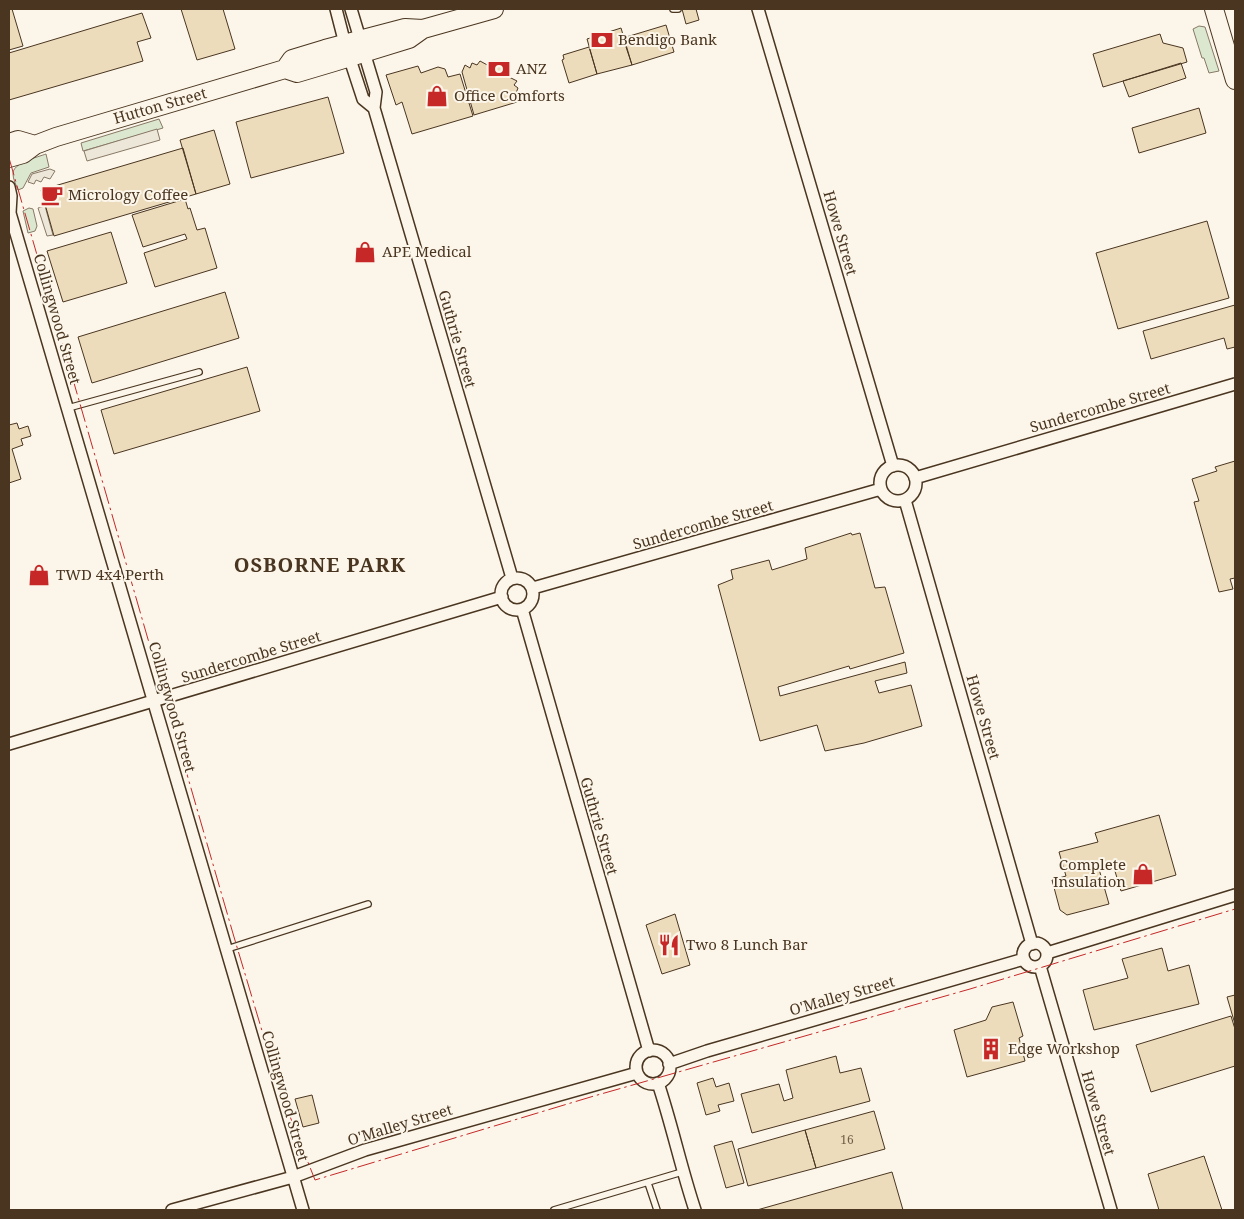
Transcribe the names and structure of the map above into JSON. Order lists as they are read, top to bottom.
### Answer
{
  "streets": {
    "main road": ["Hutton Street"],
    "street": [
      "Howe Street",
      "Collingwood Street",
      "Guthrie Street",
      "Sundercombe Street",
      "O'Malley Street"
    ]
  },
  "crossings": [
    ["Hutton Street", "Guthrie Street"],
    ["Howe Street", "Sundercombe Street"],
    ["Howe Street", "O'Malley Street"],
    ["Collingwood Street", "Sundercombe Street"],
    ["Collingwood Street", "O'Malley Street"],
    ["Guthrie Street", "Sundercombe Street"],
    ["Guthrie Street", "O'Malley Street"]
  ],
  "districts": ["OSBORNE PARK"],
  "places": {
    "bank": ["Bendigo Bank", "ANZ"],
    "shop": [
      "Office Comforts",
      "APE Medical",
      "TWD 4x4 Perth",
      "Complete Insulation"
    ],
    "cafe": ["Micrology Coffee"],
    "restaurant": ["Two 8 Lunch Bar"],
    "building": ["Edge Workshop"]
  },
  "house_numbers": ["16"]
}
